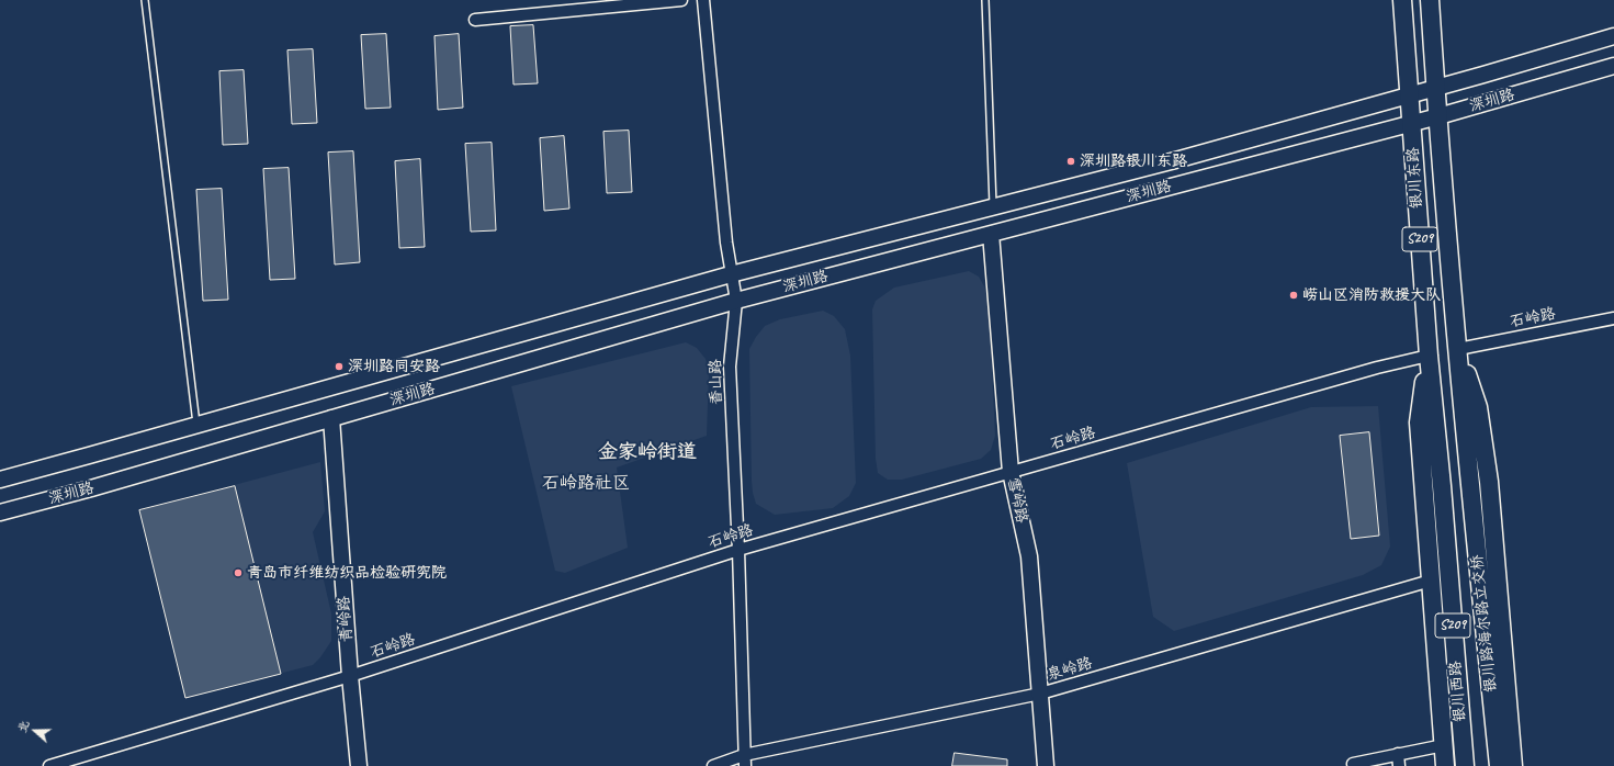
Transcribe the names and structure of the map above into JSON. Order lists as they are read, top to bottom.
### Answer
{
  "streets": {
    "main road": [
      "深圳路",
      "银川东路",
      "S209",
      "雪岭路",
      "青岭路",
      "银川路海尔路立交桥",
      "银川西路"
    ],
    "street": ["石岭路", "香山路", "泉岭路"]
  },
  "crossings": [
    ["深圳路", "银川东路"],
    ["深圳路", "香山路"],
    ["深圳路", "雪岭路"],
    ["深圳路", "青岭路"],
    ["银川东路", "石岭路"],
    ["银川东路", "银川路海尔路立交桥"],
    ["银川东路", "银川西路"],
    ["石岭路", "香山路"],
    ["石岭路", "雪岭路"],
    ["石岭路", "青岭路"],
    ["香山路", "泉岭路"],
    ["雪岭路", "泉岭路"]
  ],
  "districts": ["金家岭街道", "石岭路社区"],
  "places": [
    "深圳路银川东路",
    "崂山区消防救援大队",
    "深圳路同安路",
    "青岛市纤维纺织品检验研究院"
  ],
  "north": "left"
}
